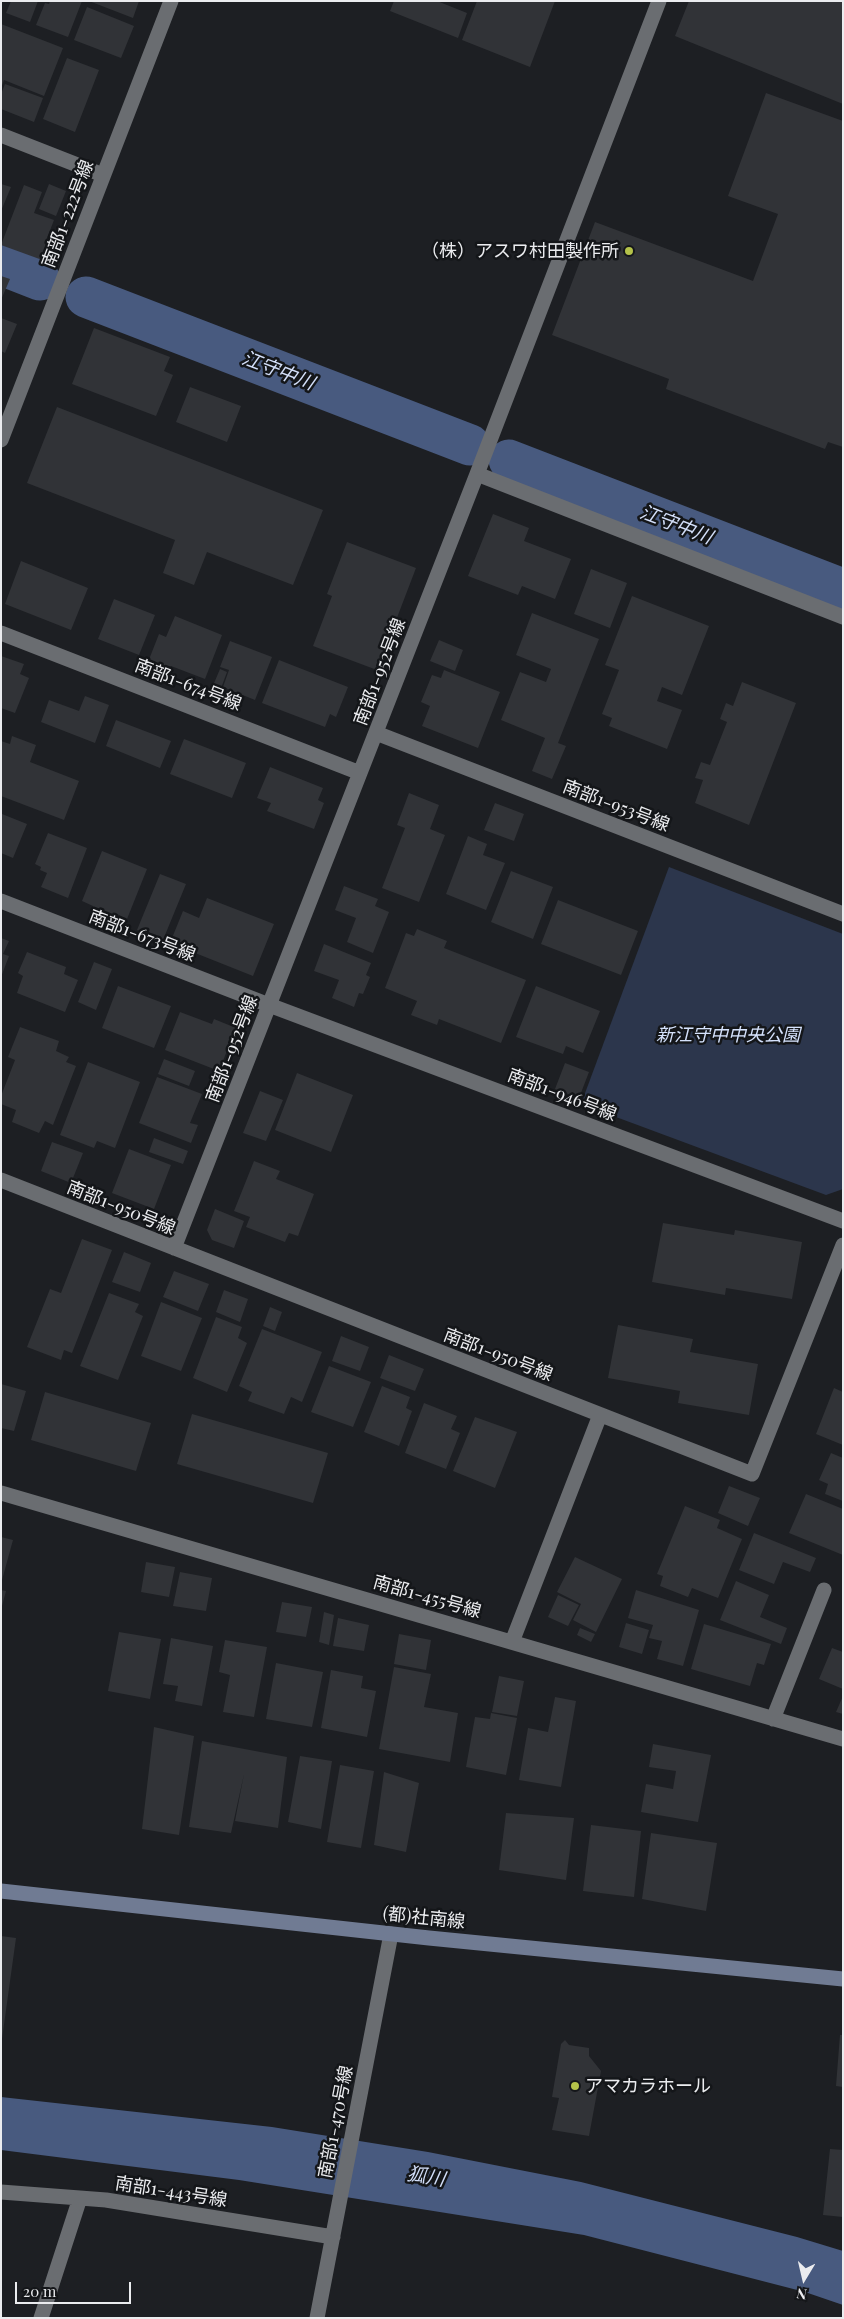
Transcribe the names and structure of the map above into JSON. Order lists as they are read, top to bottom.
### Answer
{
  "streets": {
    "street": [
      "南部1-222号線",
      "南部1-952号線",
      "南部1-674号線",
      "南部1-953号線",
      "南部1-673号線",
      "南部1-946号線",
      "南部1-950号線",
      "南部1-455号線",
      "(都)社南線",
      "南部1-470号線",
      "南部1-443号線"
    ]
  },
  "crossings": [
    ["南部1-952号線", "南部1-674号線"],
    ["南部1-952号線", "南部1-953号線"],
    ["南部1-952号線", "南部1-673号線"],
    ["南部1-952号線", "南部1-946号線"],
    ["南部1-952号線", "南部1-950号線"],
    ["南部1-673号線", "南部1-946号線"],
    ["(都)社南線", "南部1-470号線"],
    ["南部1-470号線", "南部1-443号線"]
  ],
  "water": ["江守中川", "狐川"],
  "parks": ["新江守中中央公園"],
  "places": ["（株）アスワ村田製作所", "アマカラホール"],
  "scale_bar": "20 m",
  "north": "bottom"
}
